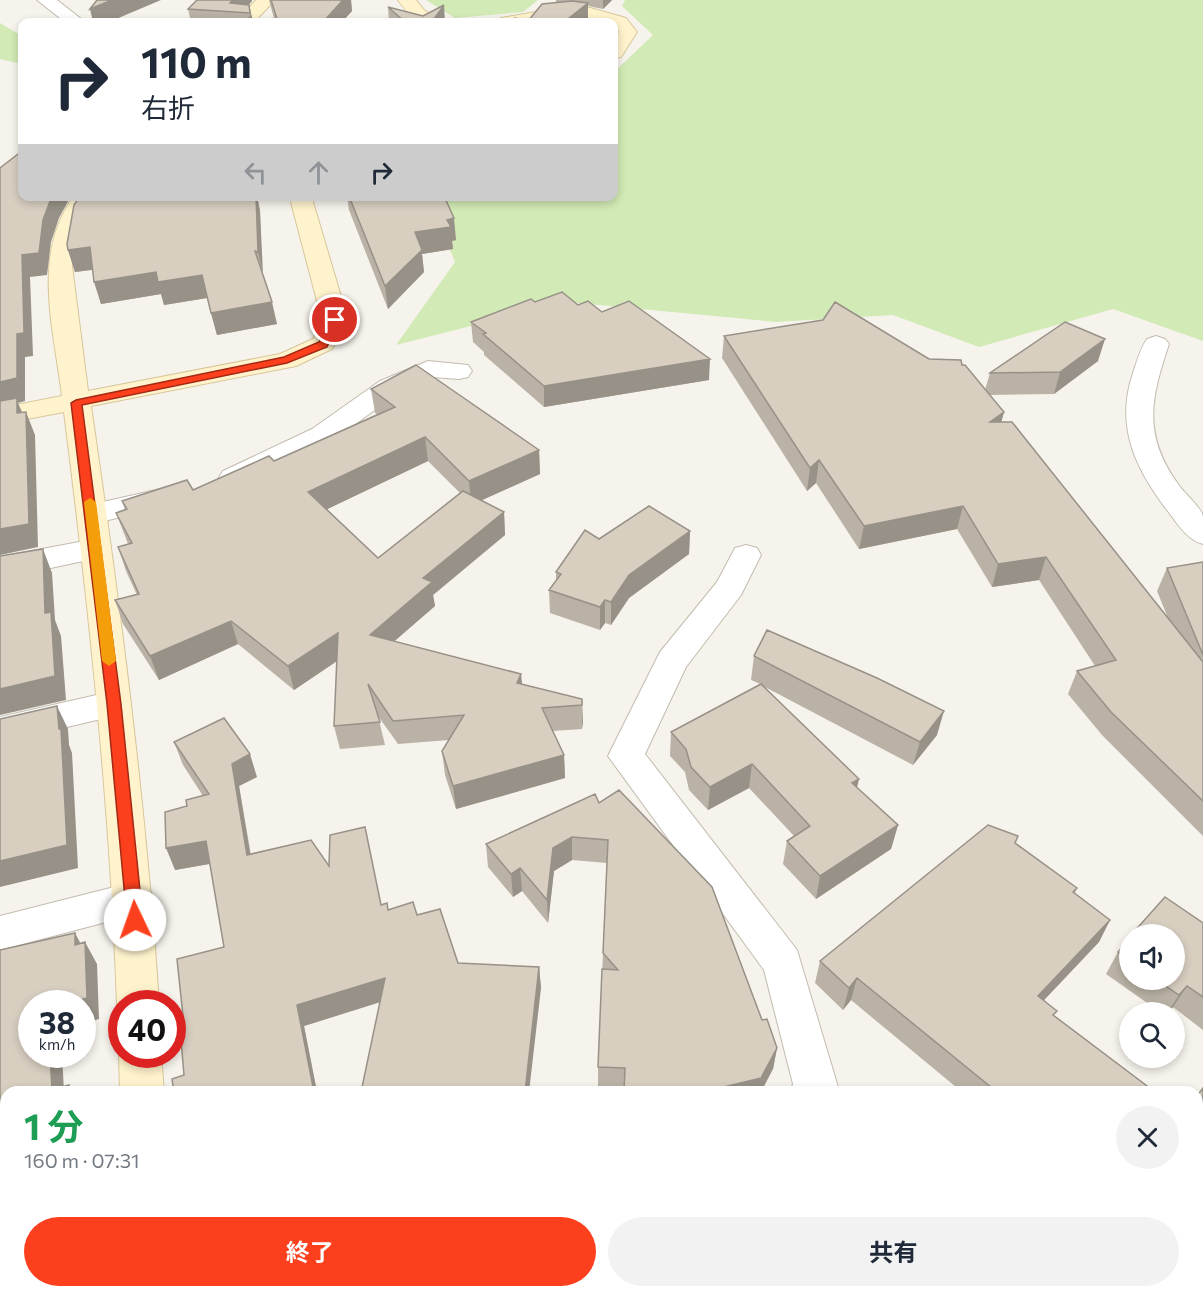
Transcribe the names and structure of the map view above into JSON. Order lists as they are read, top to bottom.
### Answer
{
  "page": {
    "turn": ["110 m", "右折"],
    "speed": "38 km/h",
    "limit": "40",
    "heading": ["1 分", "160 m · 07:31"],
    "buttons": ["終了", "共有"]
  }
}
